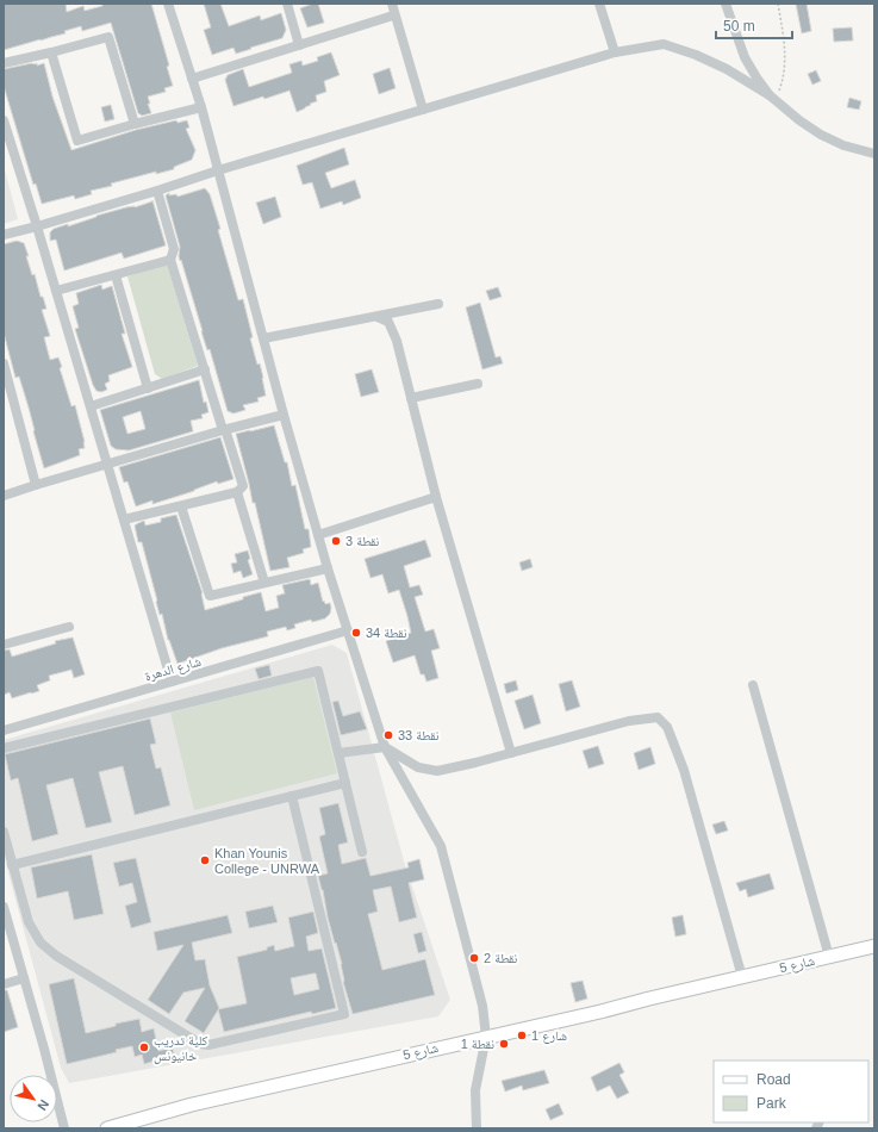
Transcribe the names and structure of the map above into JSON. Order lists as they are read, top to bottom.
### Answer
{
  "streets": {
    "main road": ["شارع 5"],
    "street": ["شارع الدهرة"]
  },
  "places": [
    "نقطة 3",
    "نقطة 34",
    "نقطة 33",
    "Khan Younis College - UNRWA",
    "نقطة 2",
    "شارع 1",
    "نقطة 1",
    "كلية تدريب خانيونس"
  ],
  "legend": ["Road", "Park"],
  "scale_bar": "50 m",
  "north": "bottom right"
}
